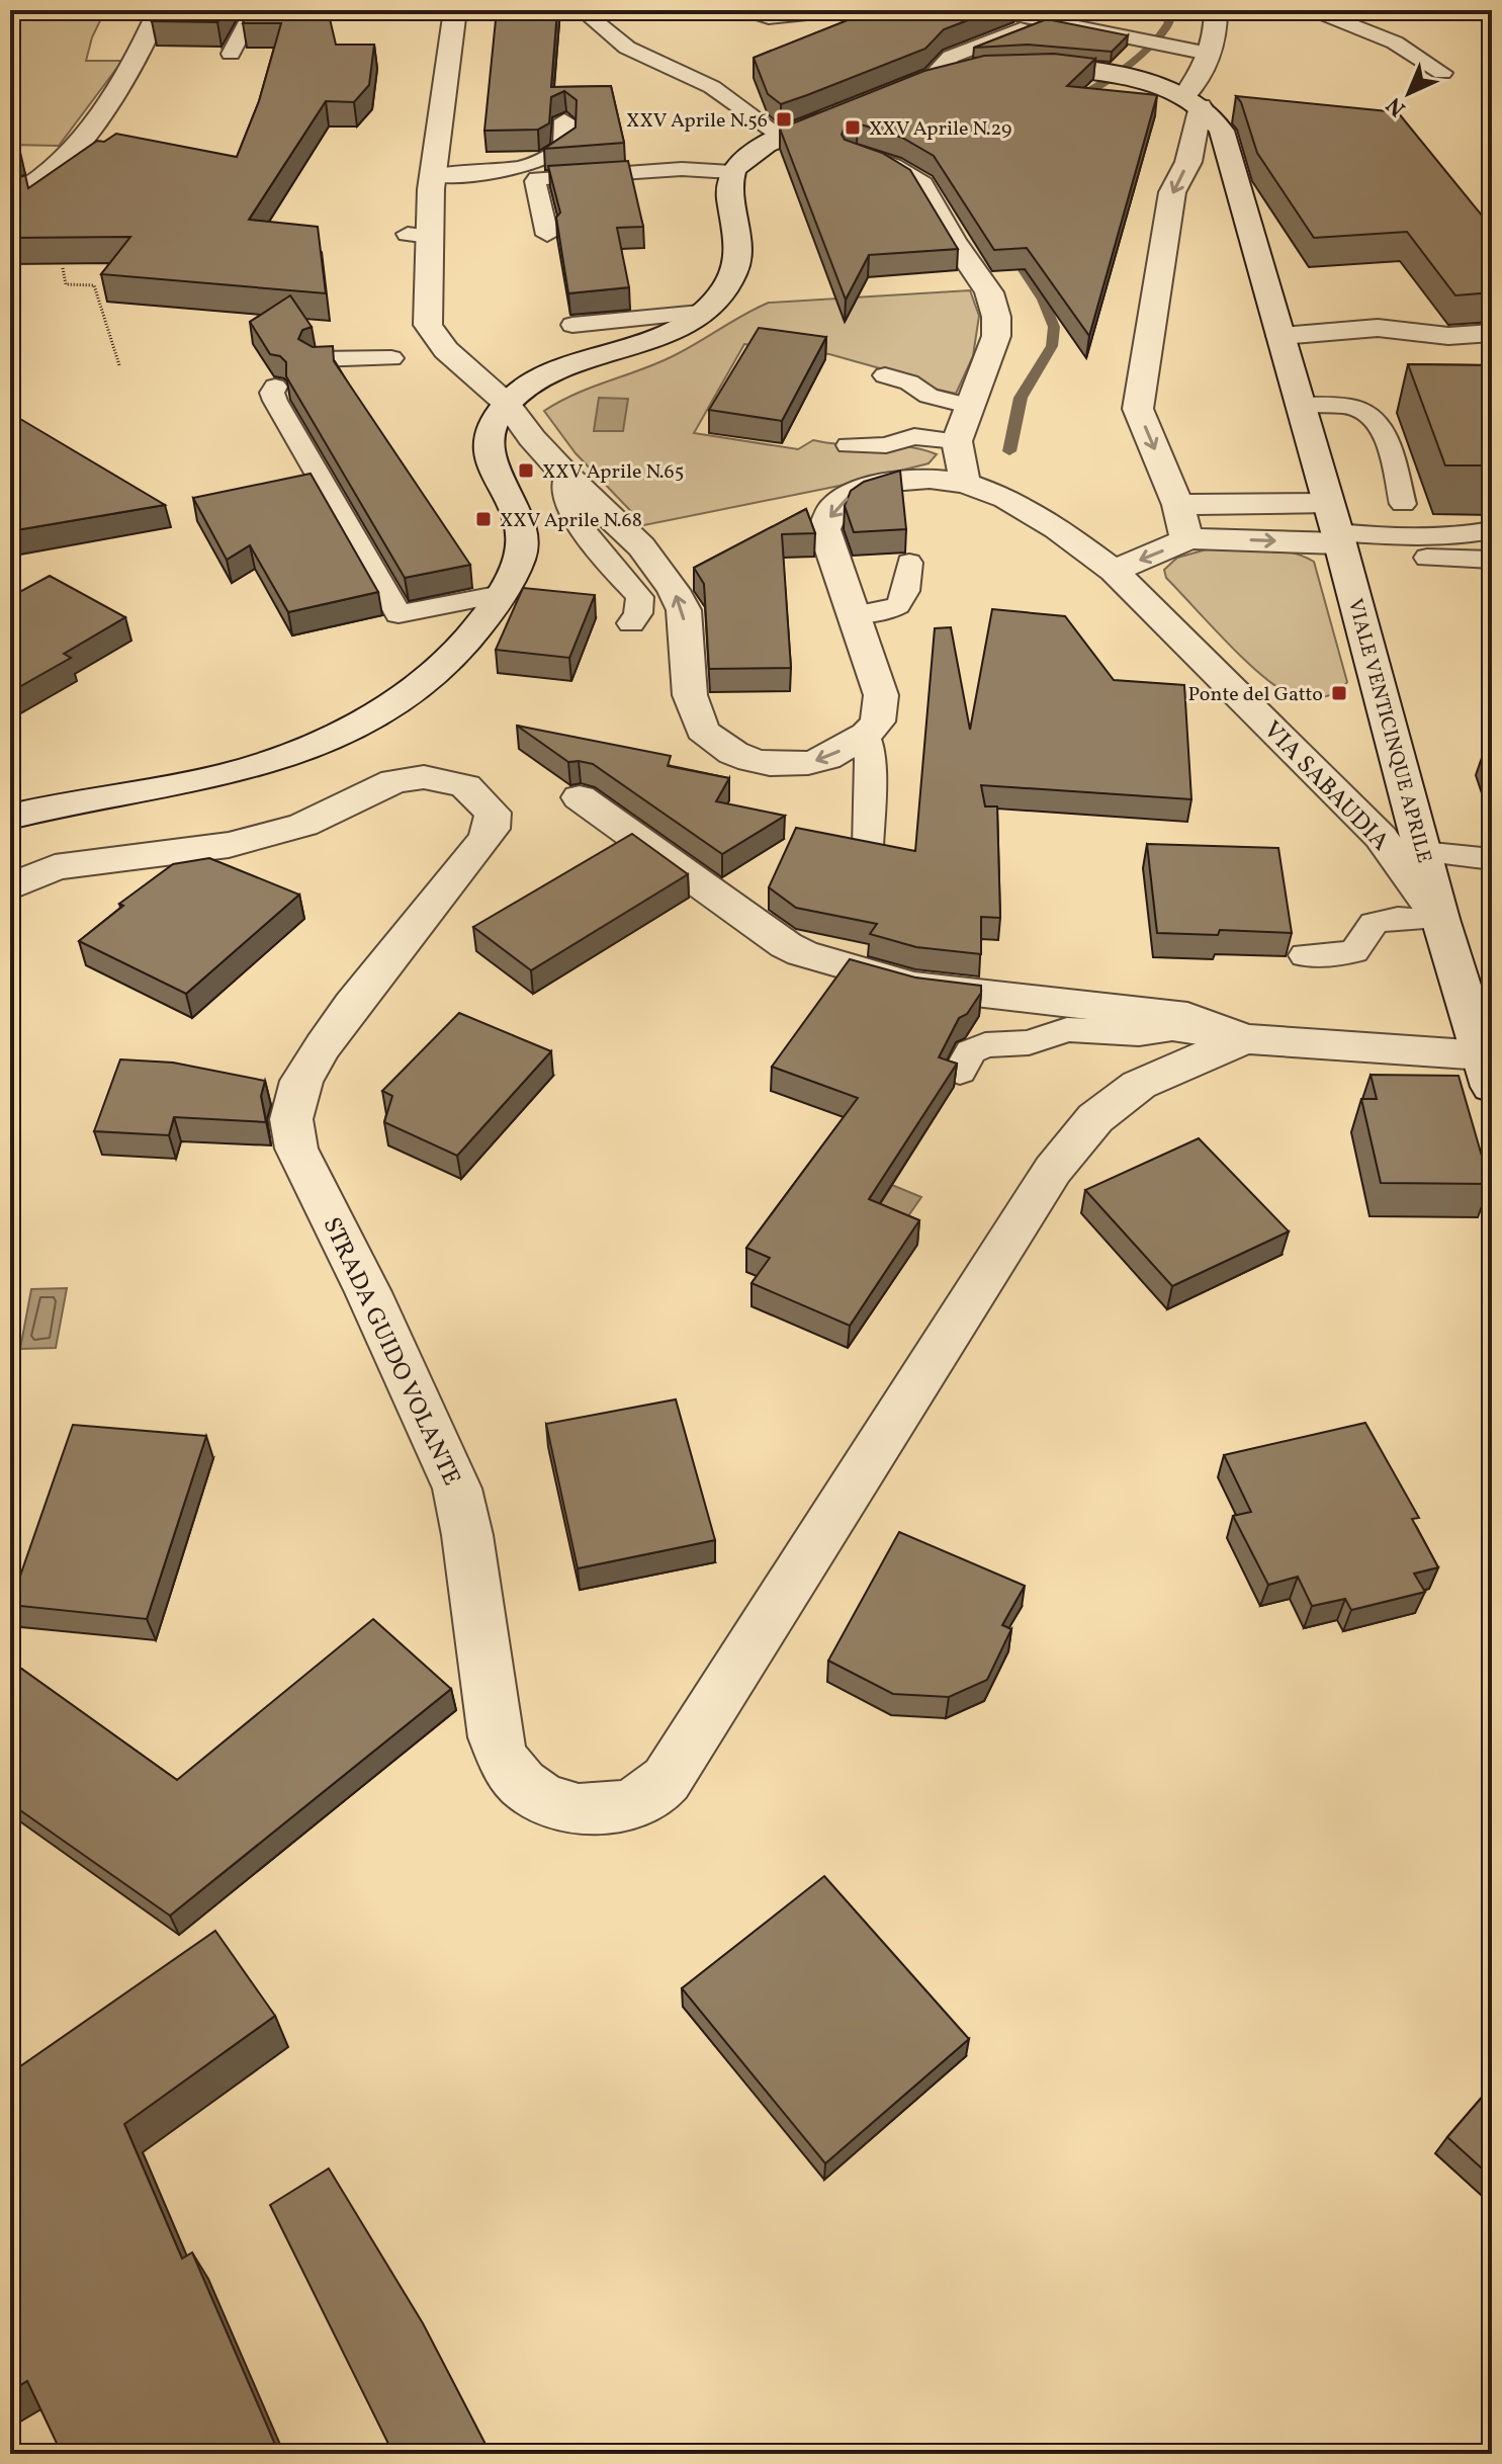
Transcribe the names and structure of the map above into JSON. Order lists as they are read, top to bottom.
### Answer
{
  "streets": {
    "street": ["VIALE VENTICINQUE APRILE", "VIA SABAUDIA", "STRADA GUIDO VOLANTE"]
  },
  "crossings": [
    ["VIALE VENTICINQUE APRILE", "VIA SABAUDIA"],
    ["VIA SABAUDIA", "STRADA GUIDO VOLANTE"]
  ],
  "places": {
    "transit": [
      "XXV Aprile N.56",
      "XXV Aprile N.29",
      "XXV Aprile N.65",
      "XXV Aprile N.68",
      "Ponte del Gatto"
    ]
  },
  "north": "bottom left"
}
